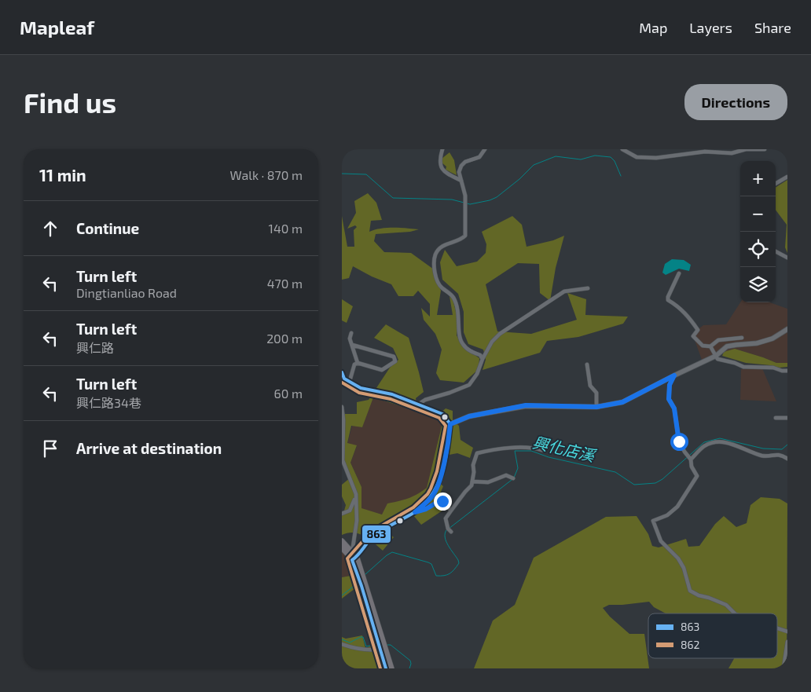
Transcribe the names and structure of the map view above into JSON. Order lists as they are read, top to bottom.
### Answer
{
  "water": ["興化店溪"],
  "lines": ["transit line 863", "transit line 862"],
  "legend": ["863", "862"],
  "page": {
    "header": "Mapleaf",
    "nav": ["Map", "Layers", "Share"],
    "buttons": "Directions",
    "title": "Find us",
    "heading": ["11 min", "Walk · 870 m"],
    "map_buttons": ["+", "−"],
    "list": [
      ["Continue", "140 m"],
      ["Turn left", "Dingtianliao Road", "470 m"],
      ["Turn left", "興仁路", "200 m"],
      ["Turn left", "興仁路34巷", "60 m"],
      "Arrive at destination"
    ]
  }
}
